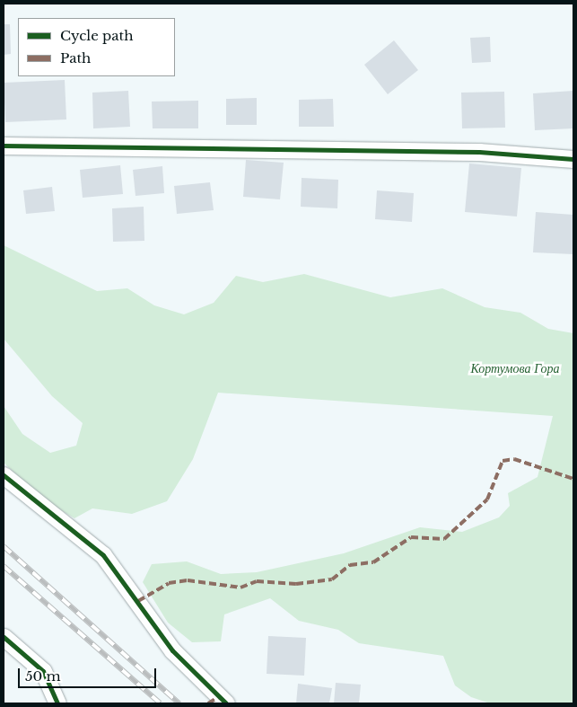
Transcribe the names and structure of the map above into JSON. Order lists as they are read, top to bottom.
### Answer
{
  "parks": ["Кортумова Гора"],
  "legend": ["Cycle path", "Path"],
  "scale_bar": "50 m"
}
